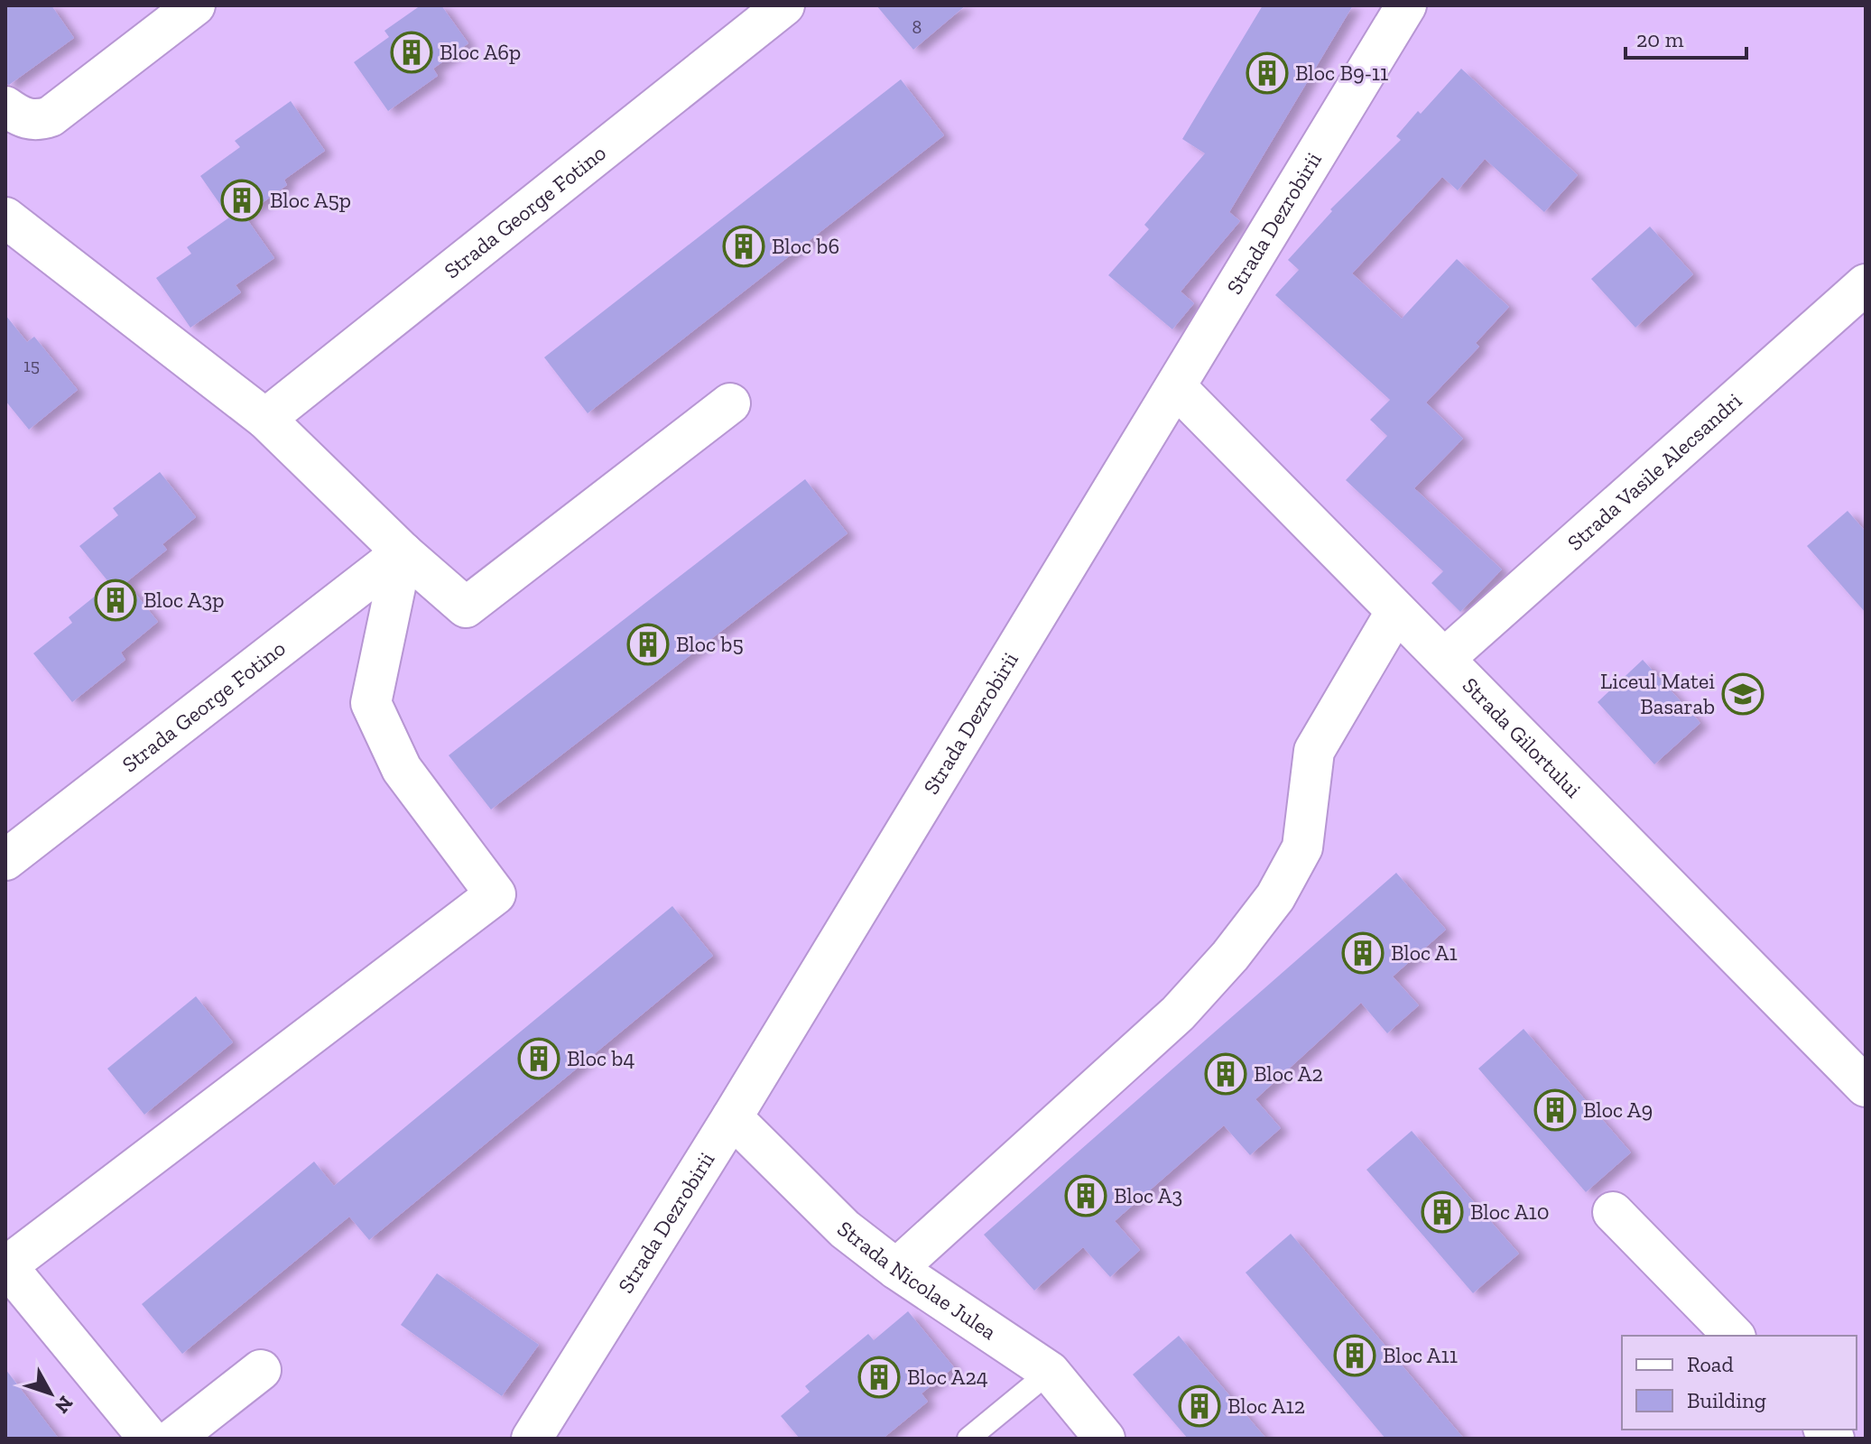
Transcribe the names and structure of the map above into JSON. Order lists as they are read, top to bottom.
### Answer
{
  "streets": {
    "street": [
      "Strada George Fotino",
      "Strada Dezrobirii",
      "Strada Vasile Alecsandri",
      "Strada Gilortului",
      "Strada Nicolae Julea"
    ]
  },
  "crossings": [
    ["Strada Dezrobirii", "Strada Gilortului"],
    ["Strada Dezrobirii", "Strada Nicolae Julea"],
    ["Strada Vasile Alecsandri", "Strada Gilortului"]
  ],
  "places": {
    "building": [
      "Bloc A6p",
      "Bloc B9-11",
      "Bloc A5p",
      "Bloc b6",
      "Bloc A3p",
      "Bloc b5",
      "Bloc A1",
      "Bloc b4",
      "Bloc A2",
      "Bloc A9",
      "Bloc A3",
      "Bloc A10",
      "Bloc A11",
      "Bloc A24",
      "Bloc A12"
    ],
    "school or university": ["Liceul Matei Basarab"]
  },
  "house_numbers": ["8", "15"],
  "legend": ["Road", "Building"],
  "scale_bar": "20 m",
  "north": "bottom right"
}
